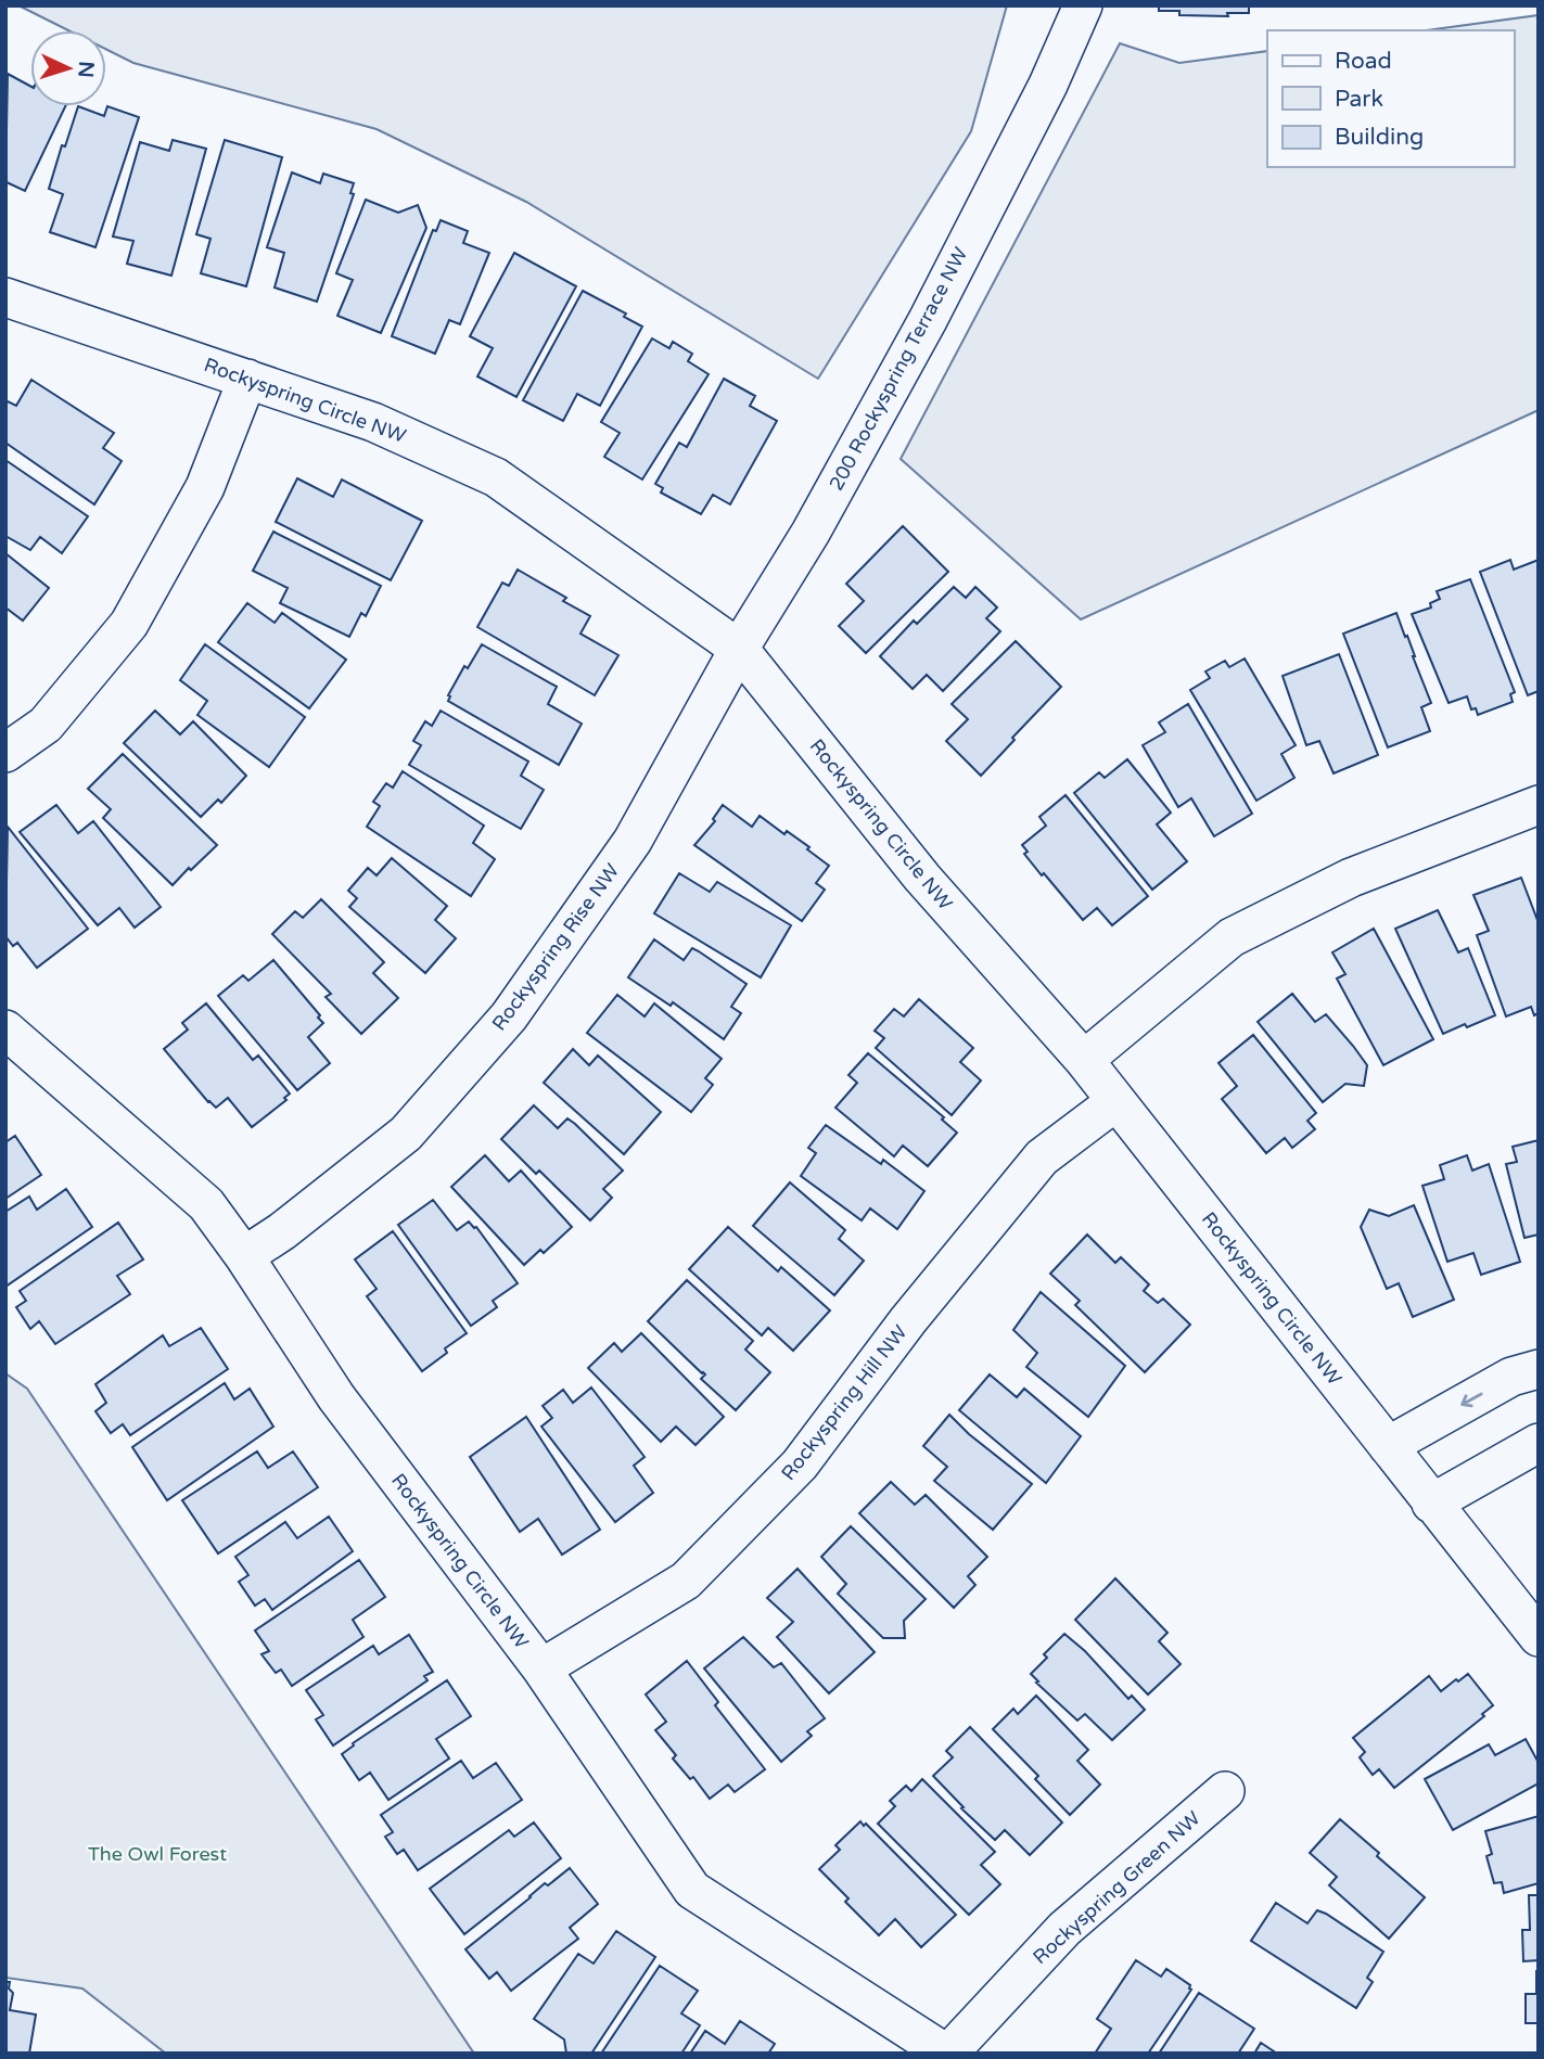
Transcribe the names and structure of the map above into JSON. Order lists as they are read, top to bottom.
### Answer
{
  "streets": {
    "street": [
      "200 Rockyspring Terrace NW",
      "Rockyspring Circle NW",
      "Rockyspring Rise NW",
      "Rockyspring Hill NW",
      "Rockyspring Green NW"
    ]
  },
  "crossings": [
    ["200 Rockyspring Terrace NW", "Rockyspring Circle NW"],
    ["200 Rockyspring Terrace NW", "Rockyspring Rise NW"],
    ["Rockyspring Circle NW", "Rockyspring Rise NW"],
    ["Rockyspring Circle NW", "Rockyspring Hill NW"],
    ["Rockyspring Circle NW", "Rockyspring Green NW"]
  ],
  "parks": ["The Owl Forest"],
  "legend": ["Road", "Park", "Building"],
  "north": "right"
}
